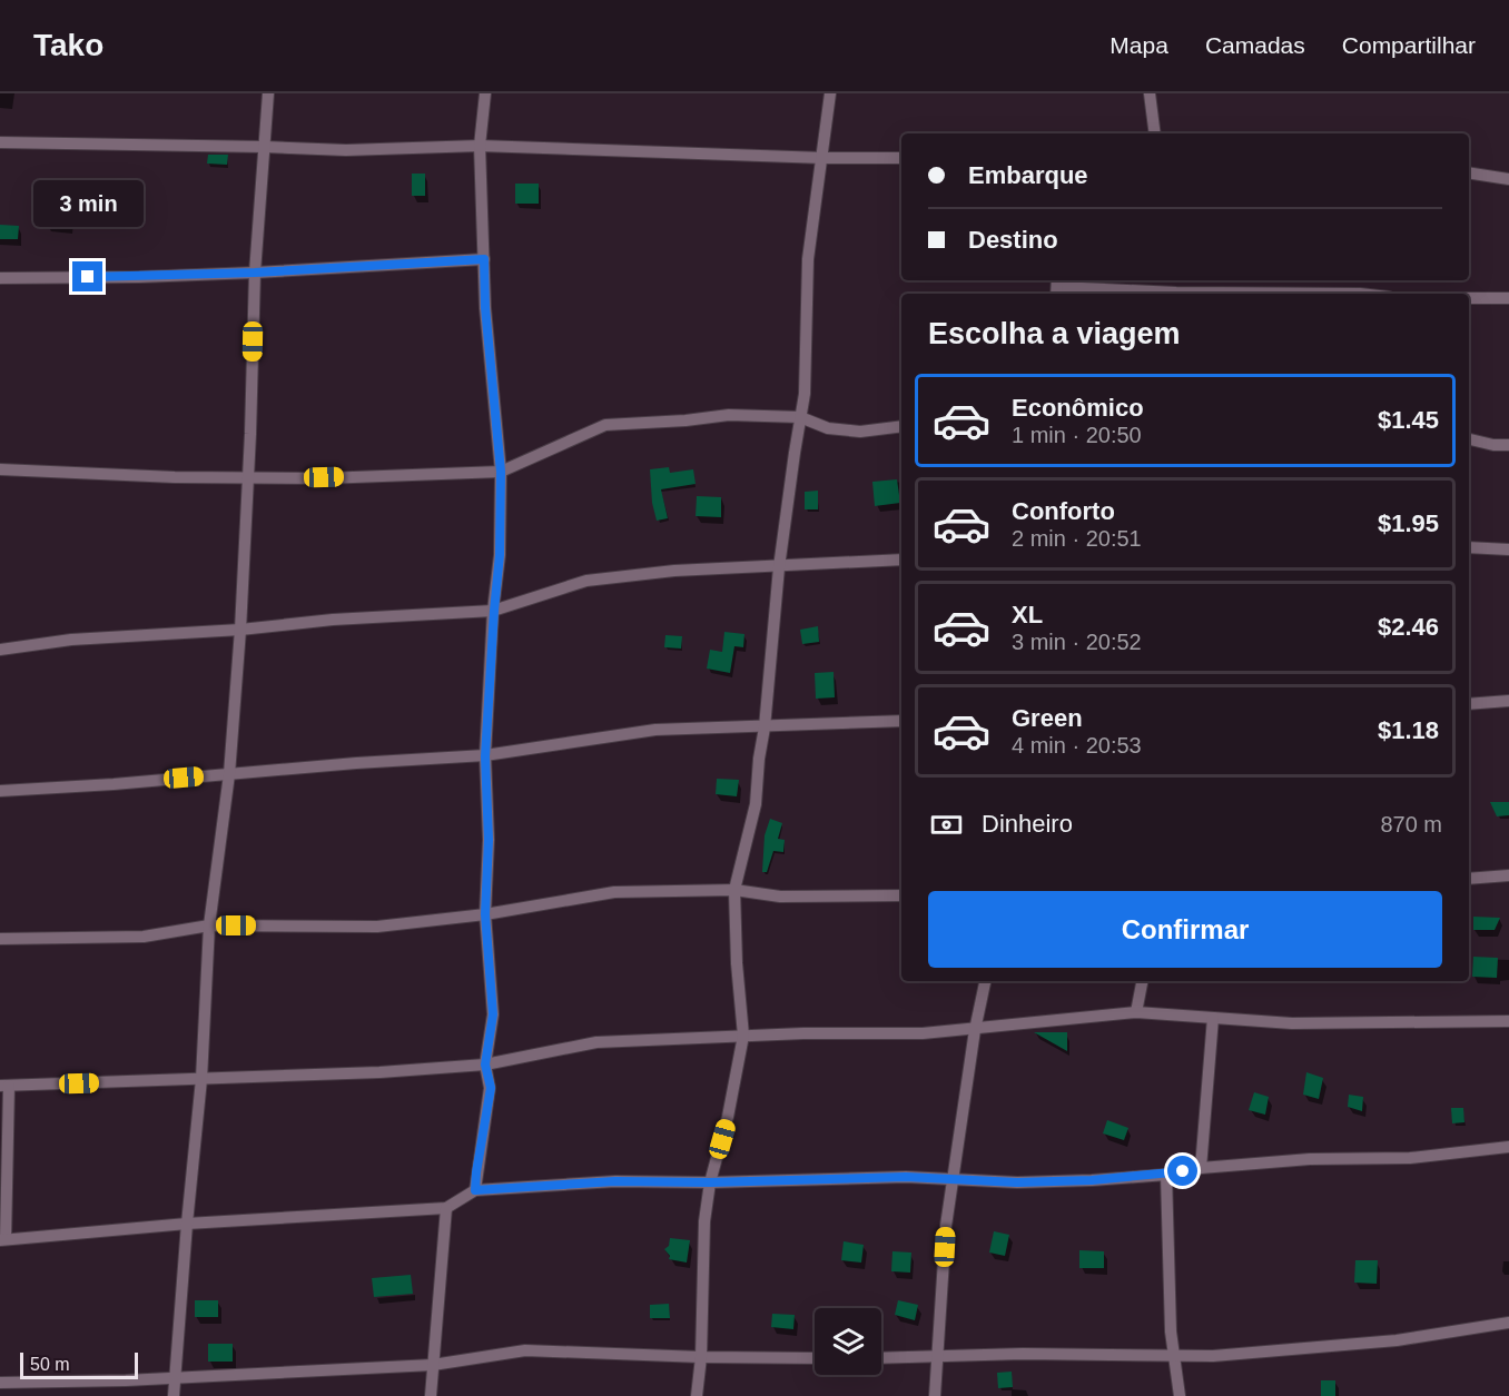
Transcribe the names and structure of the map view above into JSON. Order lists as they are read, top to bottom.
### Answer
{
  "scale_bar": "50 m",
  "page": {
    "header": "Tako",
    "nav": ["Mapa", "Camadas", "Compartilhar"],
    "banner": ["Embarque", "Destino"],
    "bubble": "3 min",
    "heading": "Escolha a viagem",
    "list": [
      {
        "name": "Econômico",
        "note": "1 min · 20:50",
        "value": "$1.45"
      },
      {
        "name": "Conforto",
        "note": "2 min · 20:51",
        "value": "$1.95"
      },
      {
        "name": "XL",
        "note": "3 min · 20:52",
        "value": "$2.46"
      },
      {
        "name": "Green",
        "note": "4 min · 20:53",
        "value": "$1.18"
      }
    ],
    "pay": ["Dinheiro", "870 m"],
    "buttons": "Confirmar",
    "scale": "50 m"
  }
}
